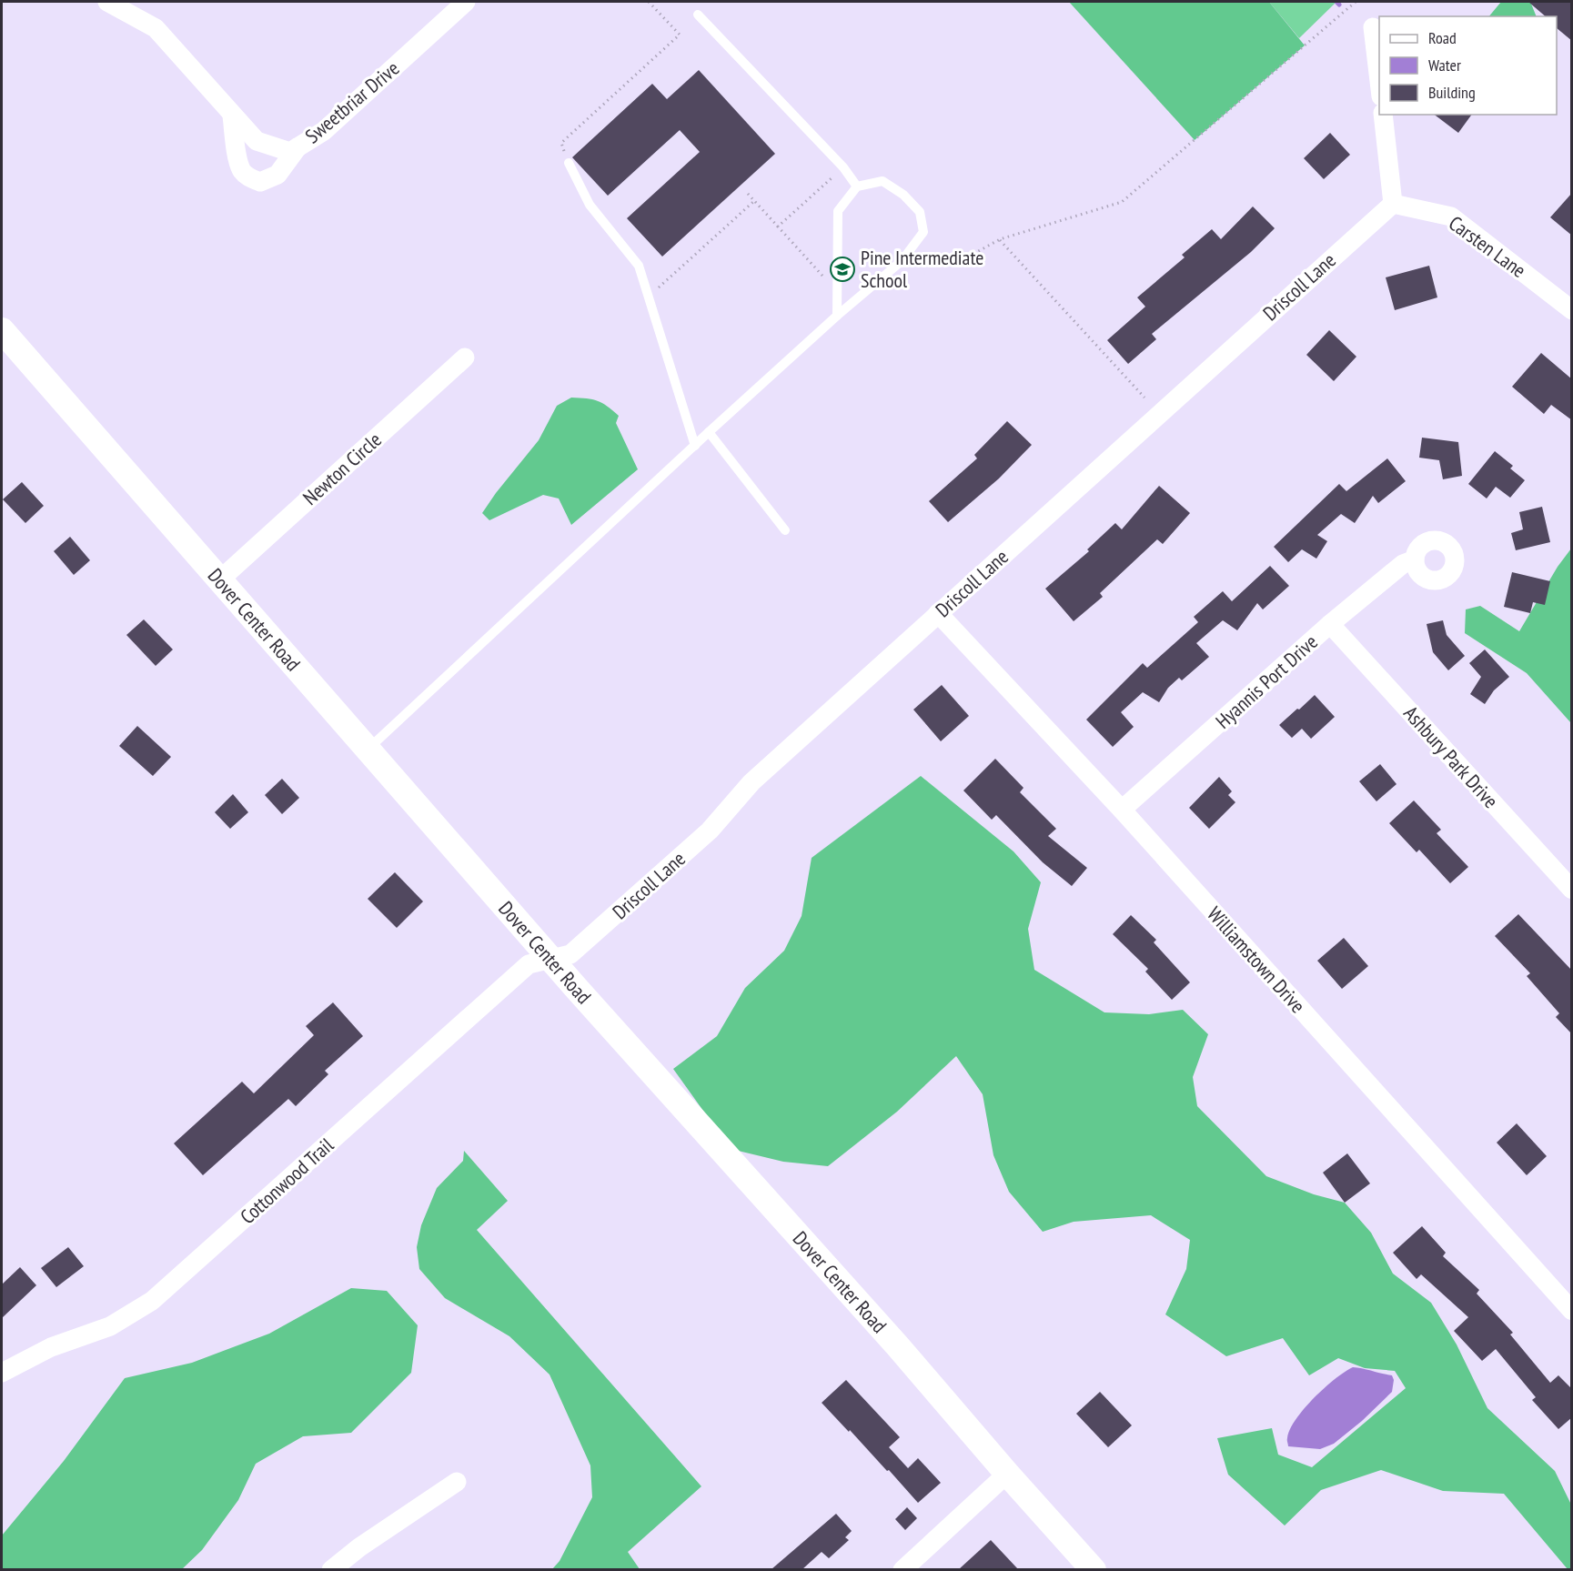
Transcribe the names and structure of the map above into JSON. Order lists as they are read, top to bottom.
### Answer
{
  "streets": {
    "street": [
      "Sweetbriar Drive",
      "Carsten Lane",
      "Driscoll Lane",
      "Newton Circle",
      "Dover Center Road",
      "Hyannis Port Drive",
      "Ashbury Park Drive",
      "Williamstown Drive",
      "Cottonwood Trail"
    ]
  },
  "crossings": [
    ["Carsten Lane", "Driscoll Lane"],
    ["Driscoll Lane", "Dover Center Road"],
    ["Driscoll Lane", "Williamstown Drive"],
    ["Driscoll Lane", "Cottonwood Trail"],
    ["Newton Circle", "Dover Center Road"],
    ["Dover Center Road", "Cottonwood Trail"],
    ["Hyannis Port Drive", "Ashbury Park Drive"],
    ["Hyannis Port Drive", "Williamstown Drive"]
  ],
  "places": {
    "school or university": ["Pine Intermediate School"]
  },
  "legend": ["Road", "Water", "Building"]
}
